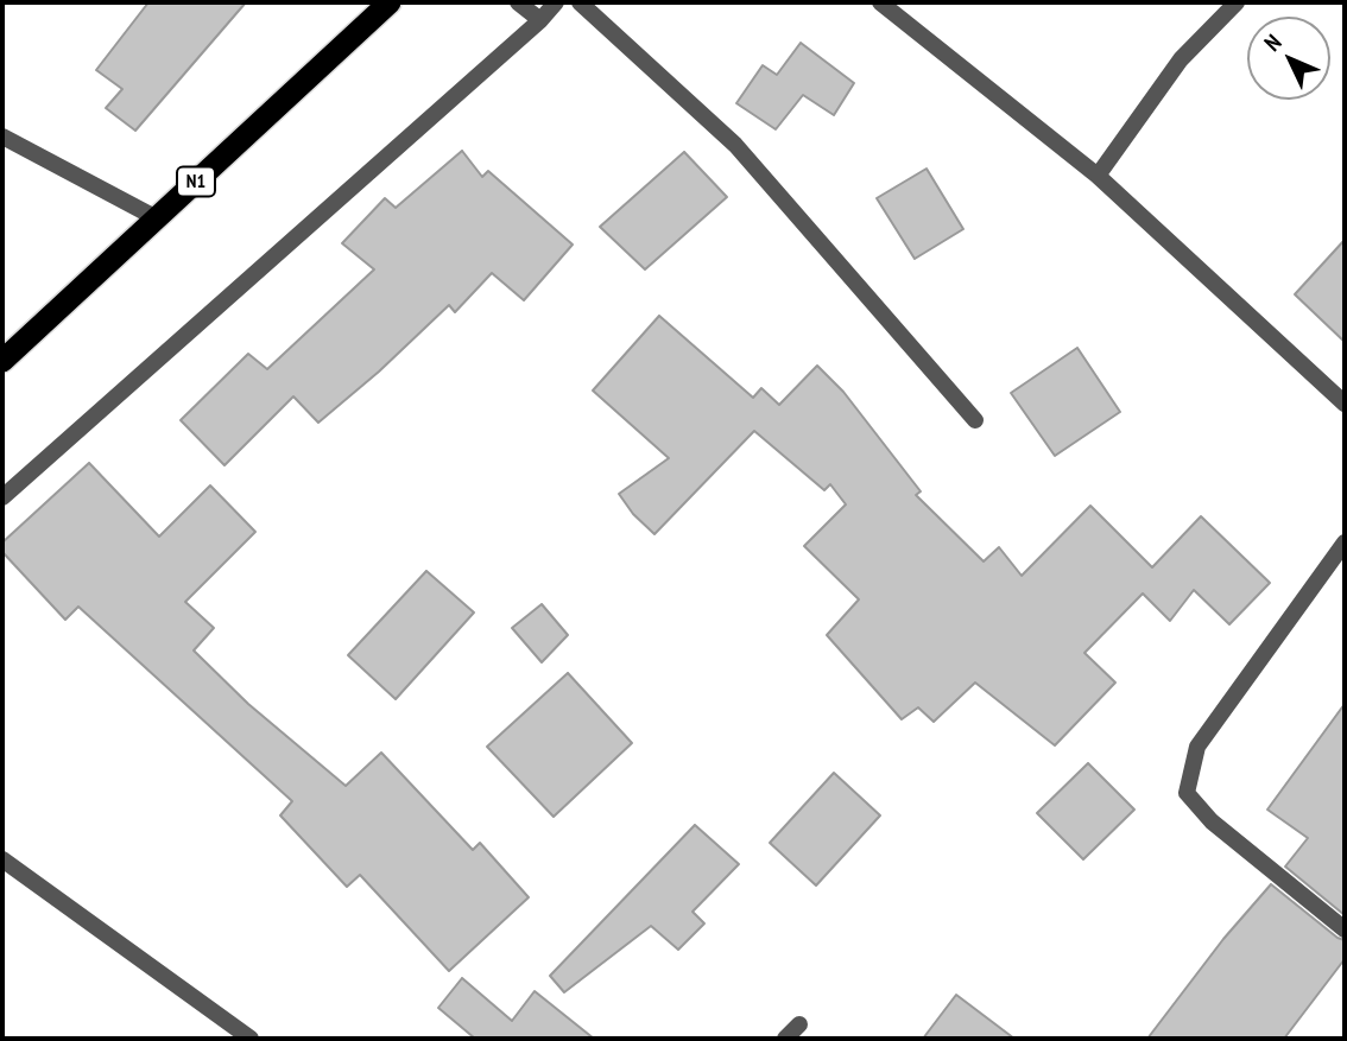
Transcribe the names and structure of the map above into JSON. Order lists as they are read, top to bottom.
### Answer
{
  "streets": {
    "highway": ["N1"]
  },
  "north": "top left"
}
